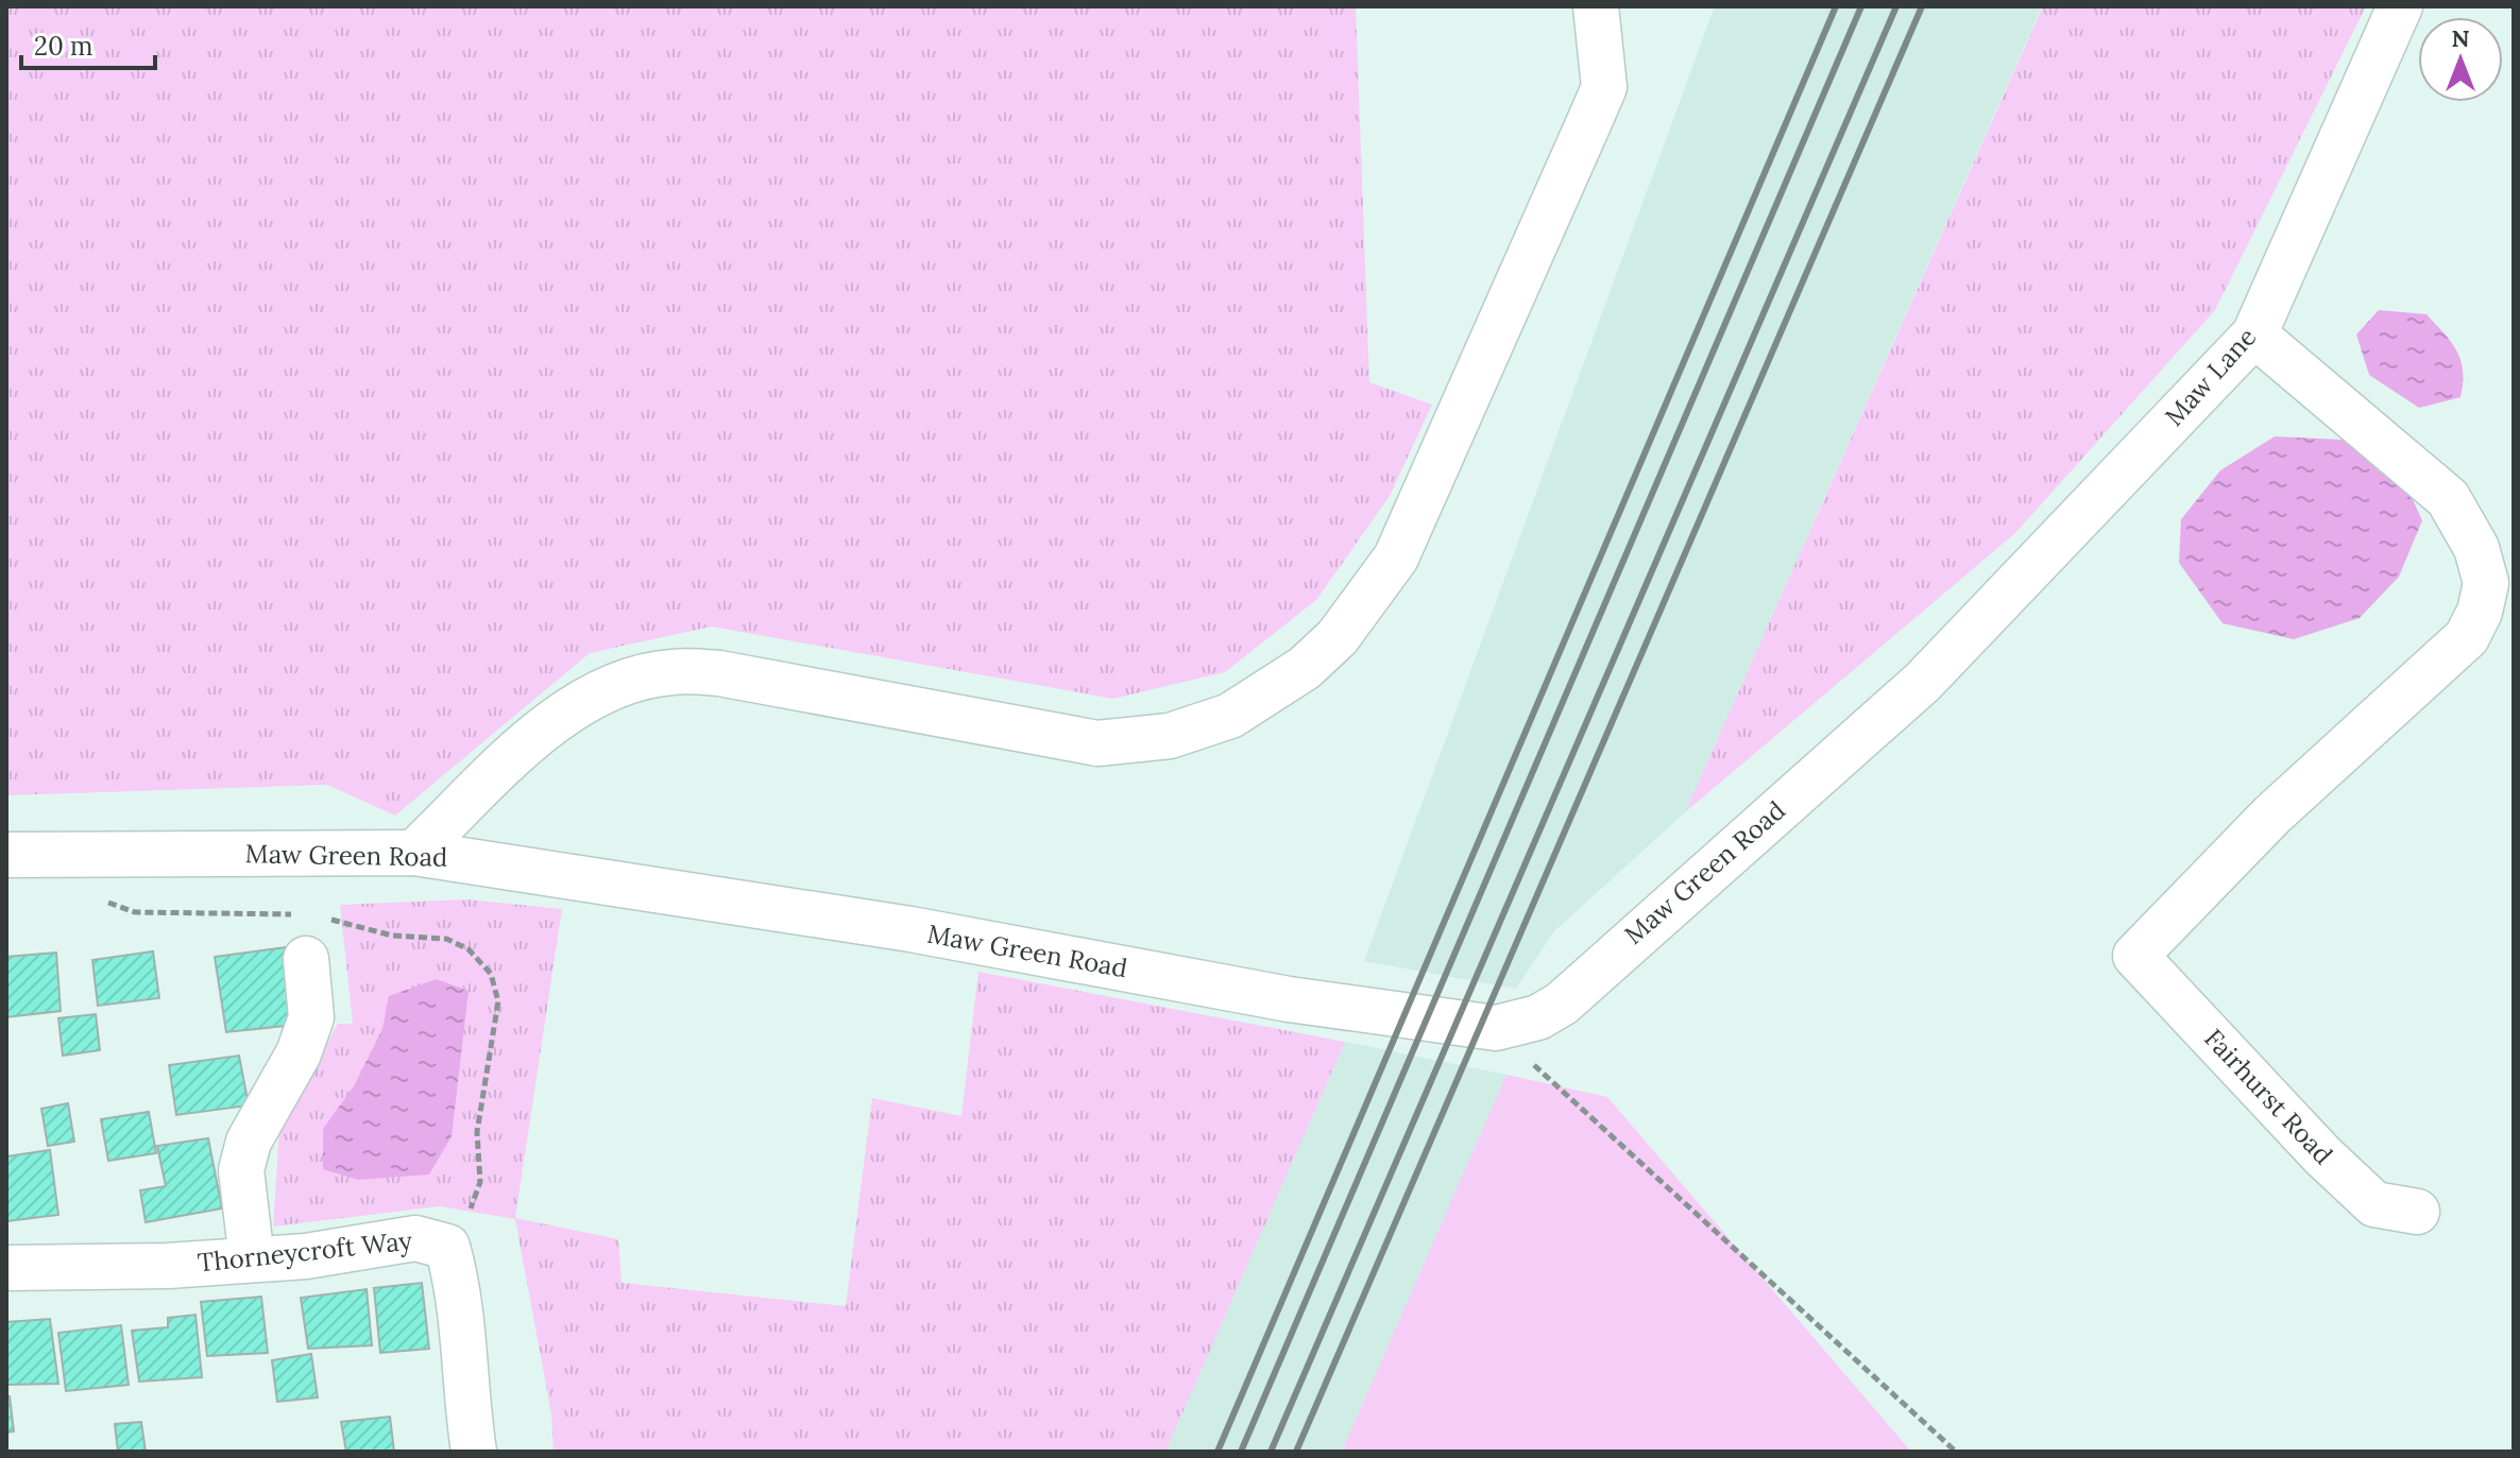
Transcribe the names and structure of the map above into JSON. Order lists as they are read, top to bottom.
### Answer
{
  "streets": {
    "street": [
      "Maw Lane",
      "Maw Green Road",
      "Fairhurst Road",
      "Thorneycroft Way"
    ]
  },
  "crossings": [
    ["Maw Lane", "Maw Green Road"]
  ],
  "scale_bar": "20 m",
  "north": "top"
}
